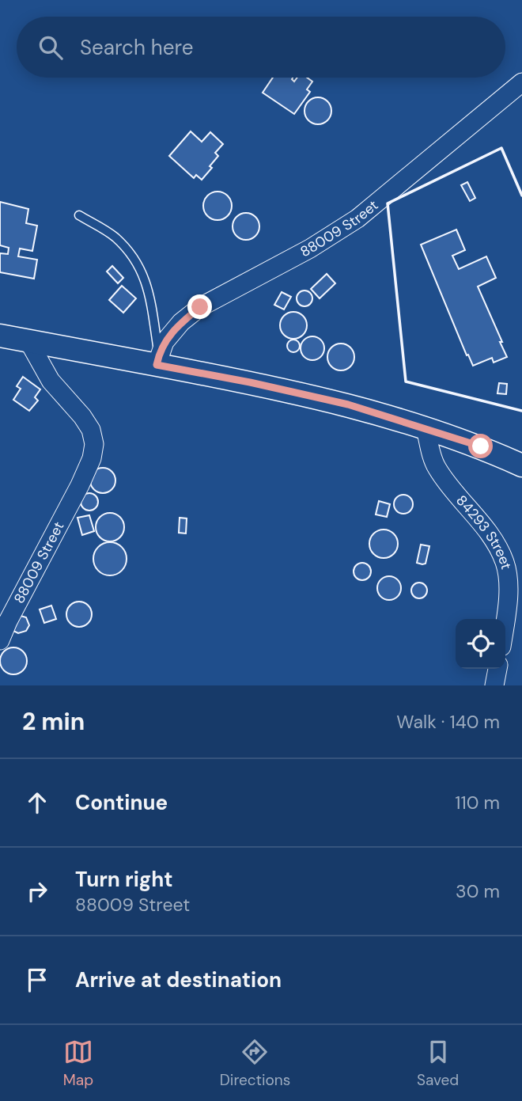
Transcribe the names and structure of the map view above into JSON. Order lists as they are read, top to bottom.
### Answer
{
  "streets": {
    "street": ["88009 Street", "84293 Street"]
  },
  "page": {
    "search": "Search here",
    "heading": ["2 min", "Walk · 140 m"],
    "list": [
      ["Continue", "110 m"],
      ["Turn right", "88009 Street", "30 m"],
      "Arrive at destination"
    ],
    "nav": ["Map", "Directions", "Saved"]
  }
}
